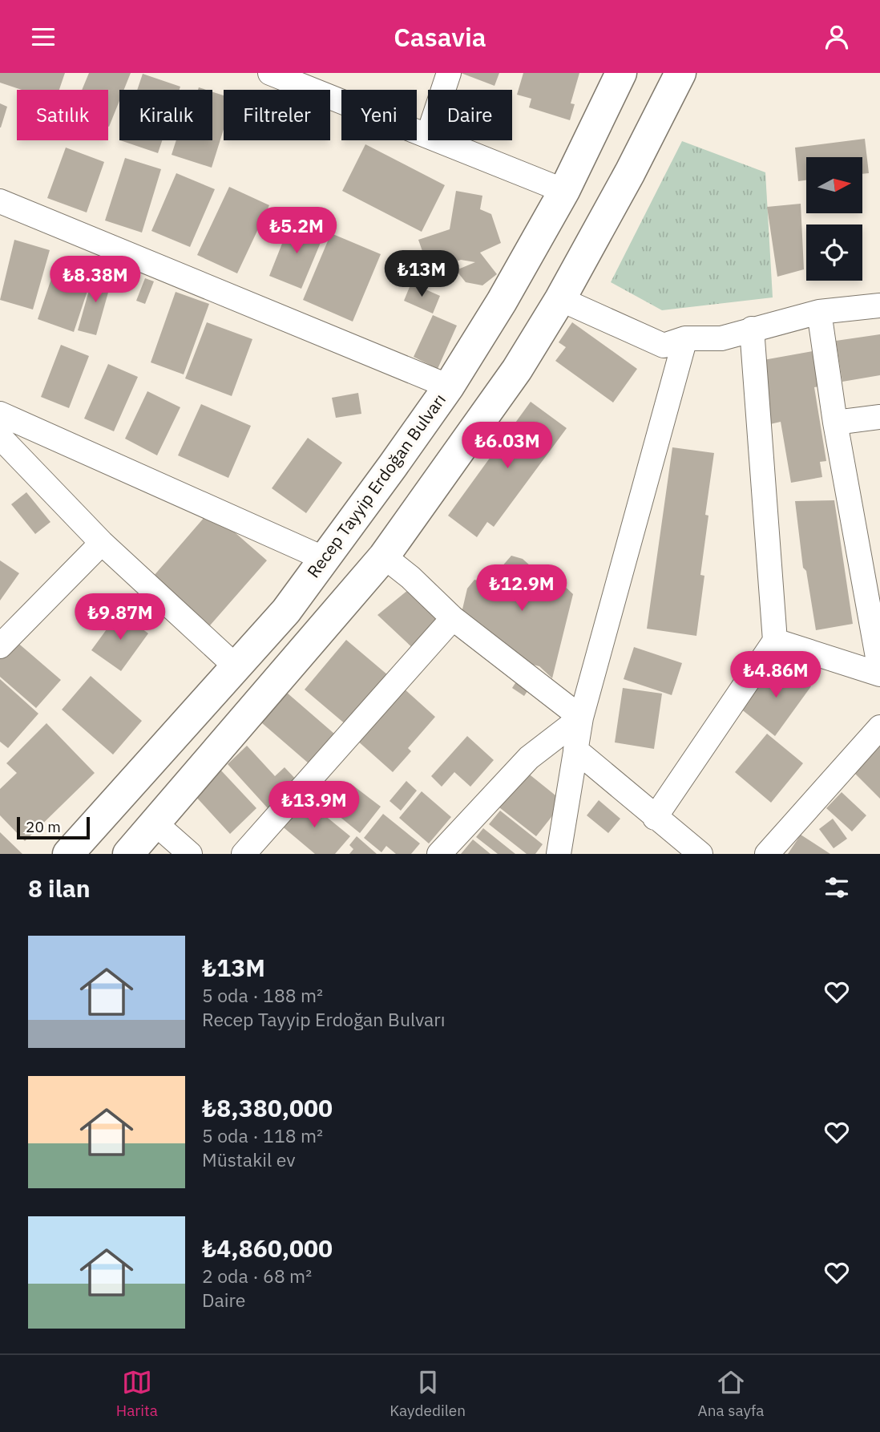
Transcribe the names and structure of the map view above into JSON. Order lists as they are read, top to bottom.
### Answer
{
  "streets": {
    "main road": ["Recep Tayyip Erdoğan Bulvarı"]
  },
  "scale_bar": "20 m",
  "north": "right",
  "page": {
    "header": "Casavia",
    "chip": [
      "Satılık",
      "Kiralık",
      "Filtreler",
      "Yeni",
      "Daire"
    ],
    "price": [
      "₺5.2M",
      "₺13M",
      "₺8.38M",
      "₺6.03M",
      "₺12.9M",
      "₺9.87M",
      "₺4.86M",
      "₺13.9M"
    ],
    "scale": "20 m",
    "heading": "8 ilan",
    "list": [
      {
        "name": "₺13M",
        "note": "5 oda · 188 m² · Recep Tayyip Erdoğan Bulvarı"
      },
      {
        "name": "₺8,380,000",
        "note": "5 oda · 118 m² · Müstakil ev"
      },
      {
        "name": "₺4,860,000",
        "note": "2 oda · 68 m² · Daire"
      }
    ],
    "tabs": ["Harita", "Kaydedilen", "Ana sayfa"]
  }
}
